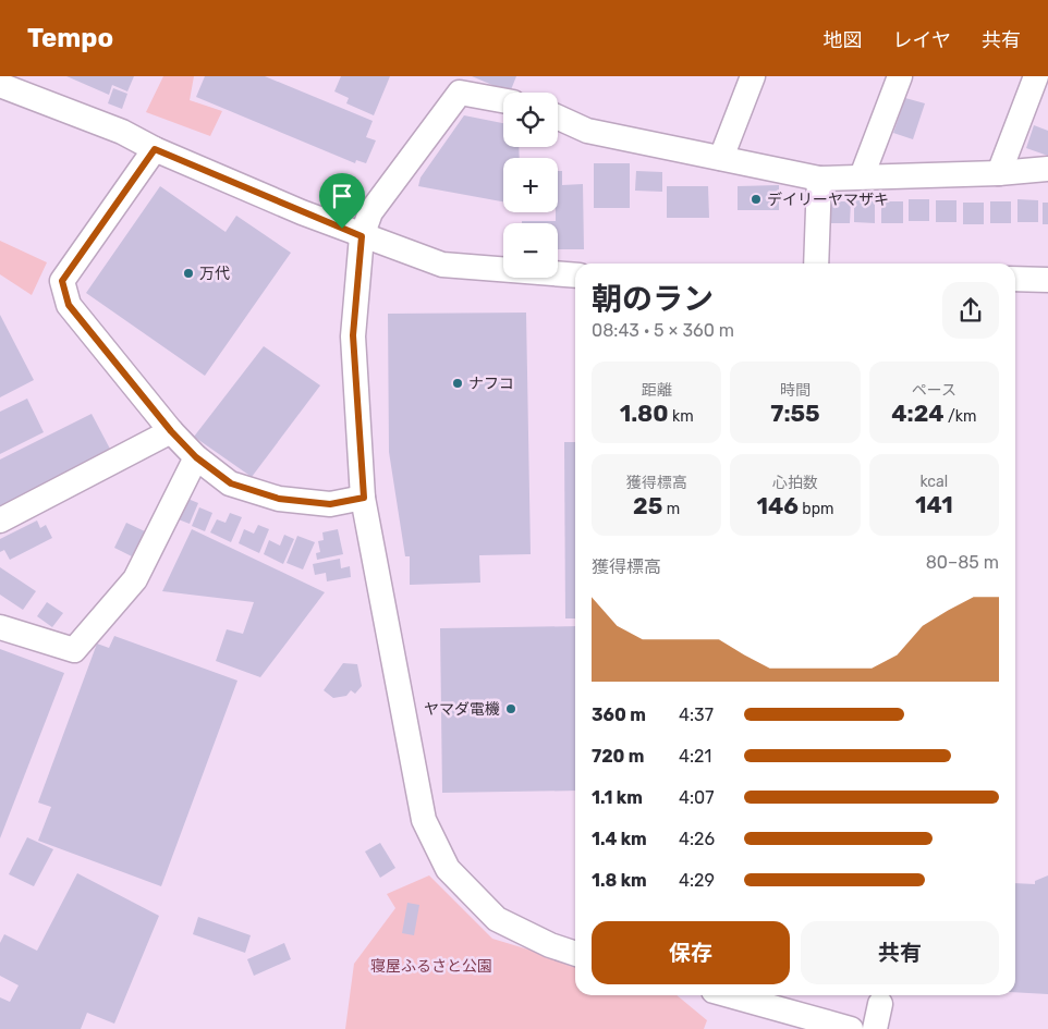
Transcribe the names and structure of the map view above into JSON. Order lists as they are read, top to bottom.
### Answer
{
  "parks": ["寝屋ふるさと公園"],
  "places": [
    "デイリーヤマザキ",
    "万代",
    "ナフコ",
    "ヤマダ電機"
  ],
  "page": {
    "header": "Tempo",
    "nav": ["地図", "レイヤ", "共有"],
    "map_buttons": ["+", "−"],
    "heading": ["朝のラン", "08:43 · 5 × 360 m"],
    "stats": [
      ["距離", "1.80 km"],
      ["時間", "7:55"],
      ["ペース", "4:24 /km"],
      ["獲得標高", "25 m"],
      ["心拍数", "146 bpm"],
      ["kcal", "141"]
    ],
    "chart": ["獲得標高", "80–85 m"],
    "list": [
      {
        "name": "360 m",
        "note": "4:37"
      },
      {
        "name": "720 m",
        "note": "4:21"
      },
      {
        "name": "1.1 km",
        "note": "4:07"
      },
      {
        "name": "1.4 km",
        "note": "4:26"
      },
      {
        "name": "1.8 km",
        "note": "4:29"
      }
    ],
    "buttons": ["保存", "共有"]
  }
}
